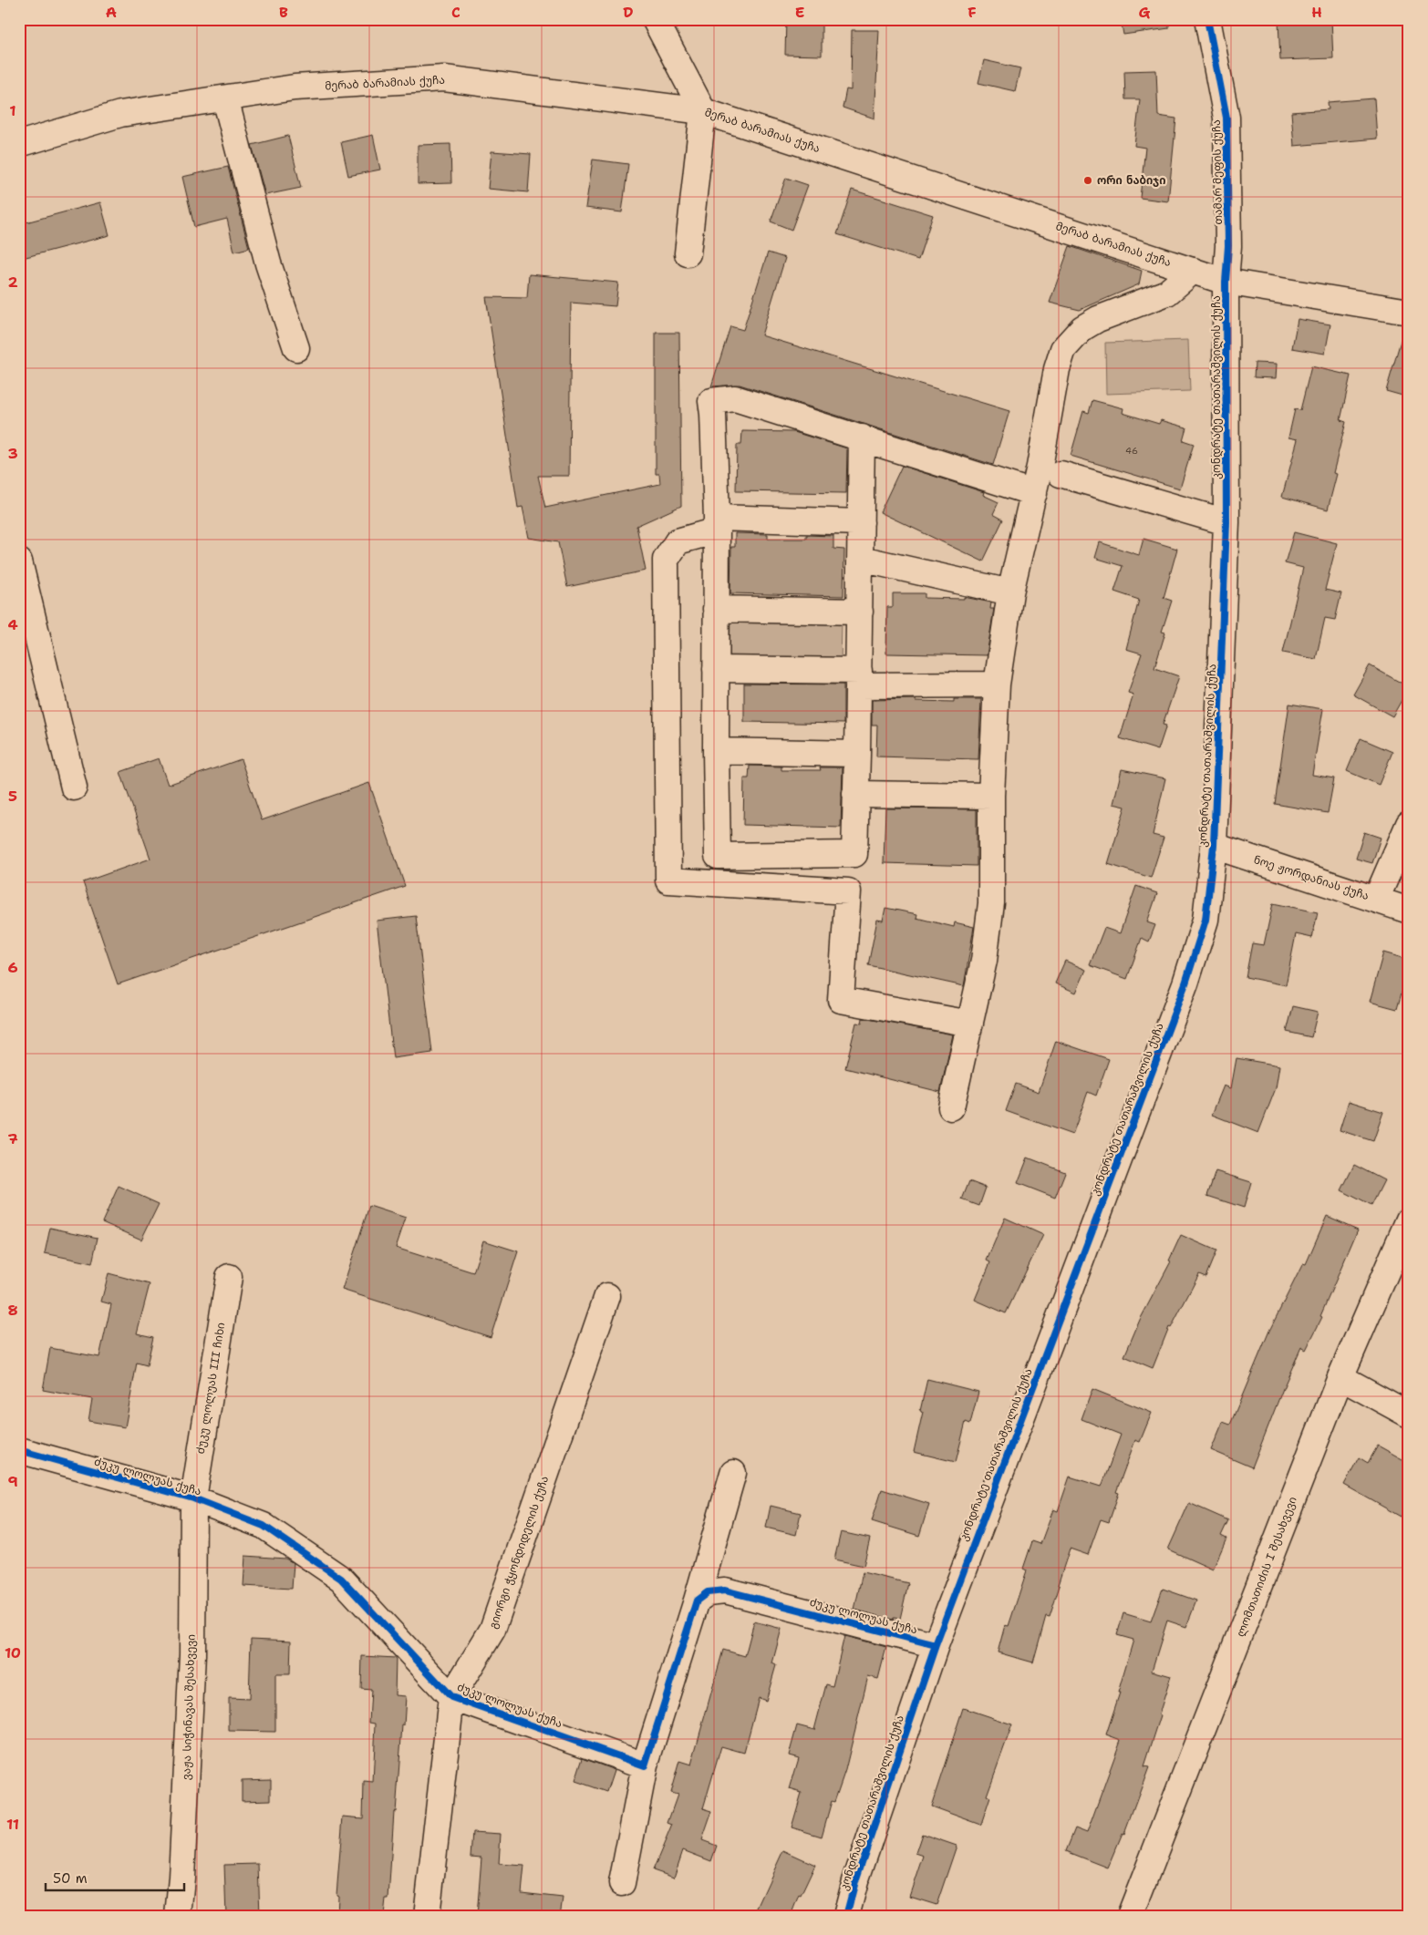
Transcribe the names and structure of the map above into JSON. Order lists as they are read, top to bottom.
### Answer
{
  "streets": {
    "street": [
      "მერაბ ბარამიას ქუჩა",
      "თამარ მეფის ქუჩა",
      "კონდრატე თათარაშვილის ქუჩა",
      "ნოე ჟორდანიას ქუჩა",
      "ძუკუ ლოლუას III ჩიხი",
      "ძუკუ ლოლუას ქუჩა",
      "გიორგი ჭყონდიდელის ქუჩა",
      "ლომთათიძის I შესახვევი",
      "ვაჟა სიჭინავას შესახვევი"
    ]
  },
  "crossings": [
    ["მერაბ ბარამიას ქუჩა", "თამარ მეფის ქუჩა"],
    ["მერაბ ბარამიას ქუჩა", "კონდრატე თათარაშვილის ქუჩა"],
    ["თამარ მეფის ქუჩა", "კონდრატე თათარაშვილის ქუჩა"],
    ["კონდრატე თათარაშვილის ქუჩა", "ნოე ჟორდანიას ქუჩა"],
    ["კონდრატე თათარაშვილის ქუჩა", "ძუკუ ლოლუას ქუჩა"],
    ["ძუკუ ლოლუას III ჩიხი", "ძუკუ ლოლუას ქუჩა"],
    ["ძუკუ ლოლუას III ჩიხი", "ვაჟა სიჭინავას შესახვევი"],
    ["ძუკუ ლოლუას ქუჩა", "გიორგი ჭყონდიდელის ქუჩა"],
    ["ძუკუ ლოლუას ქუჩა", "ვაჟა სიჭინავას შესახვევი"]
  ],
  "places": ["ორი ნაბიჯი"],
  "house_numbers": ["46"],
  "scale_bar": "50 m",
  "grid": {
    "columns": [
      "A",
      "B",
      "C",
      "D",
      "E",
      "F",
      "G",
      "H"
    ],
    "rows": [
      "1",
      "2",
      "3",
      "4",
      "5",
      "6",
      "7",
      "8",
      "9",
      "10",
      "11"
    ]
  }
}
